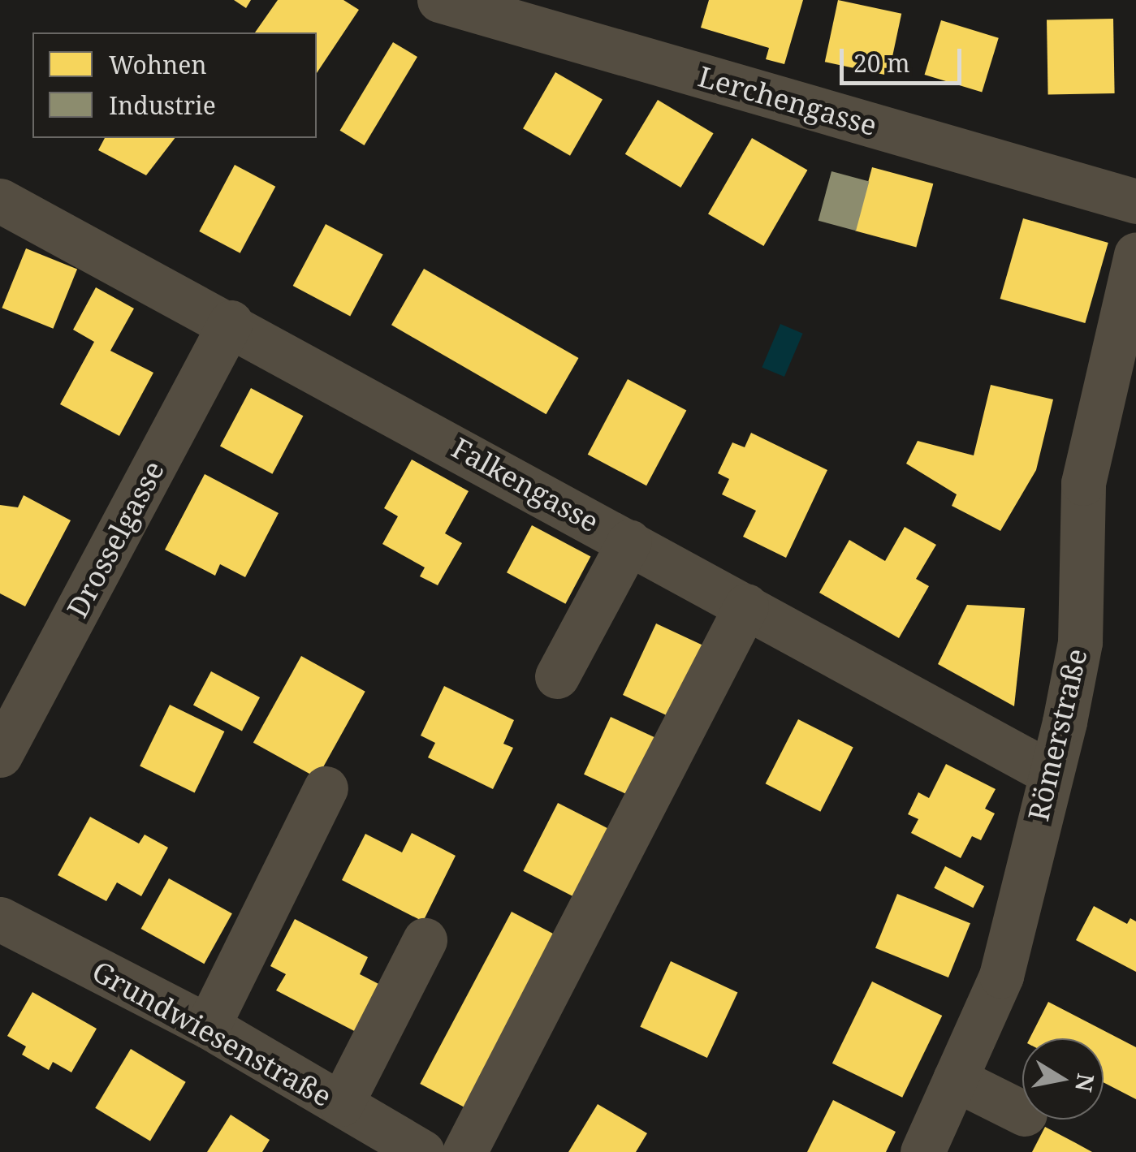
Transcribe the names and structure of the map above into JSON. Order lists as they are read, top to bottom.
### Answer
{
  "streets": {
    "street": [
      "Lerchengasse",
      "Falkengasse",
      "Drosselgasse",
      "Römerstraße",
      "Grundwiesenstraße"
    ]
  },
  "crossings": [
    ["Falkengasse", "Drosselgasse"],
    ["Falkengasse", "Römerstraße"]
  ],
  "legend": ["Wohnen", "Industrie"],
  "scale_bar": "20 m",
  "north": "right"
}
